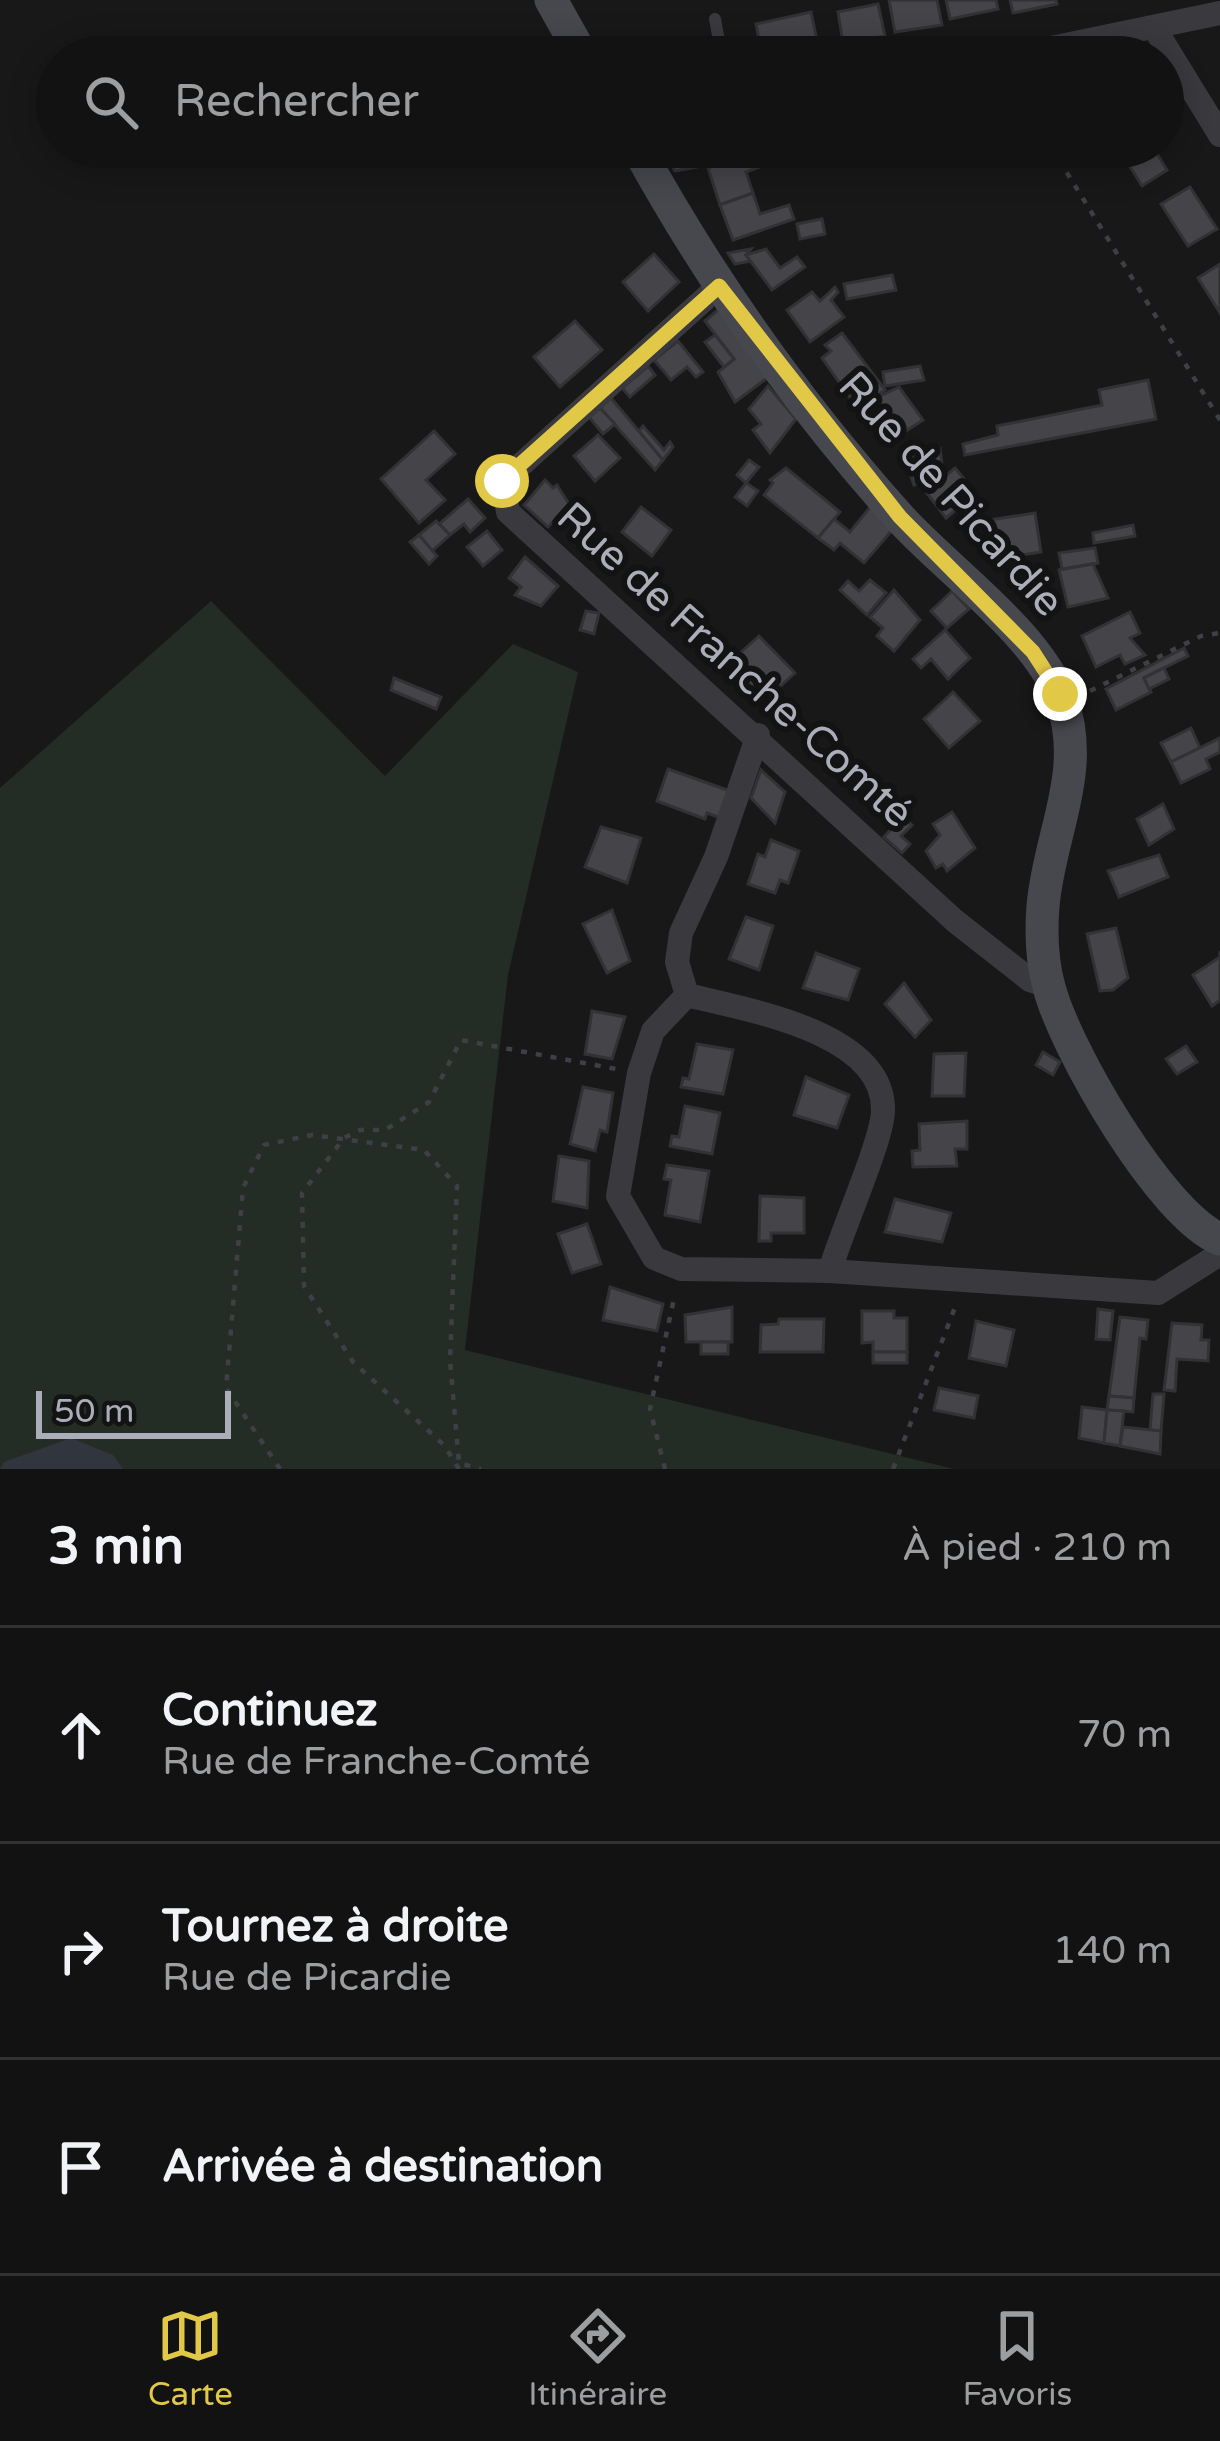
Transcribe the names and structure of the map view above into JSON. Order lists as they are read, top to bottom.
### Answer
{
  "streets": {
    "street": ["Rue de Picardie", "Rue de Franche-Comté"]
  },
  "crossings": [
    ["Rue de Picardie", "Rue de Franche-Comté"]
  ],
  "scale_bar": "50 m",
  "page": {
    "search": "Rechercher",
    "scale": "50 m",
    "heading": ["3 min", "À pied · 210 m"],
    "list": [
      ["Continuez", "Rue de Franche-Comté", "70 m"],
      ["Tournez à droite", "Rue de Picardie", "140 m"],
      "Arrivée à destination"
    ],
    "nav": ["Carte", "Itinéraire", "Favoris"]
  }
}
